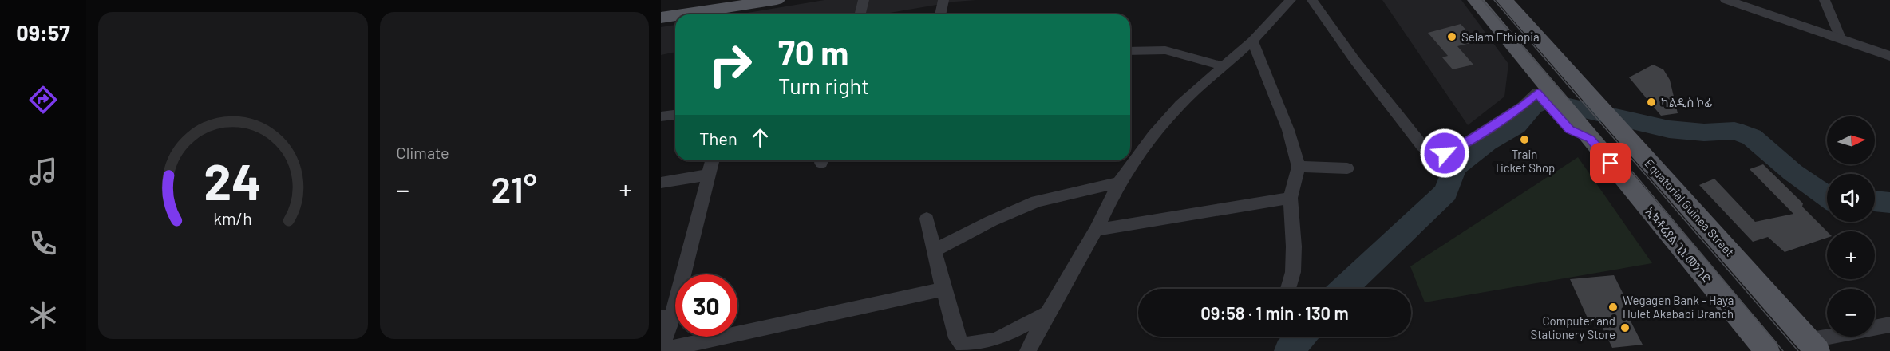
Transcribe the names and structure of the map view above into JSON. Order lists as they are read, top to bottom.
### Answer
{
  "streets": {
    "main road": ["Equatorial Guinea Street", "ኢኳቶሪያል ጊኒ መንገድ"]
  },
  "places": [
    "Selam Ethiopia",
    "ካልዲስ ኮፊ",
    "Train Ticket Shop",
    "Wegagen Bank - Haya Hulet Akababi Branch",
    "Computer and Stationery Store"
  ],
  "north": "right",
  "page": {
    "tabs": "09:57",
    "tile": "Climate",
    "turn": ["70 m", "Turn right"],
    "then": "Then",
    "map_buttons": ["+", "−"],
    "heat": ["−", "21°", "+"],
    "limit": "30",
    "trip": "09:58 · 1 min · 130 m",
    "gauge": ["24", "km/h"]
  }
}
